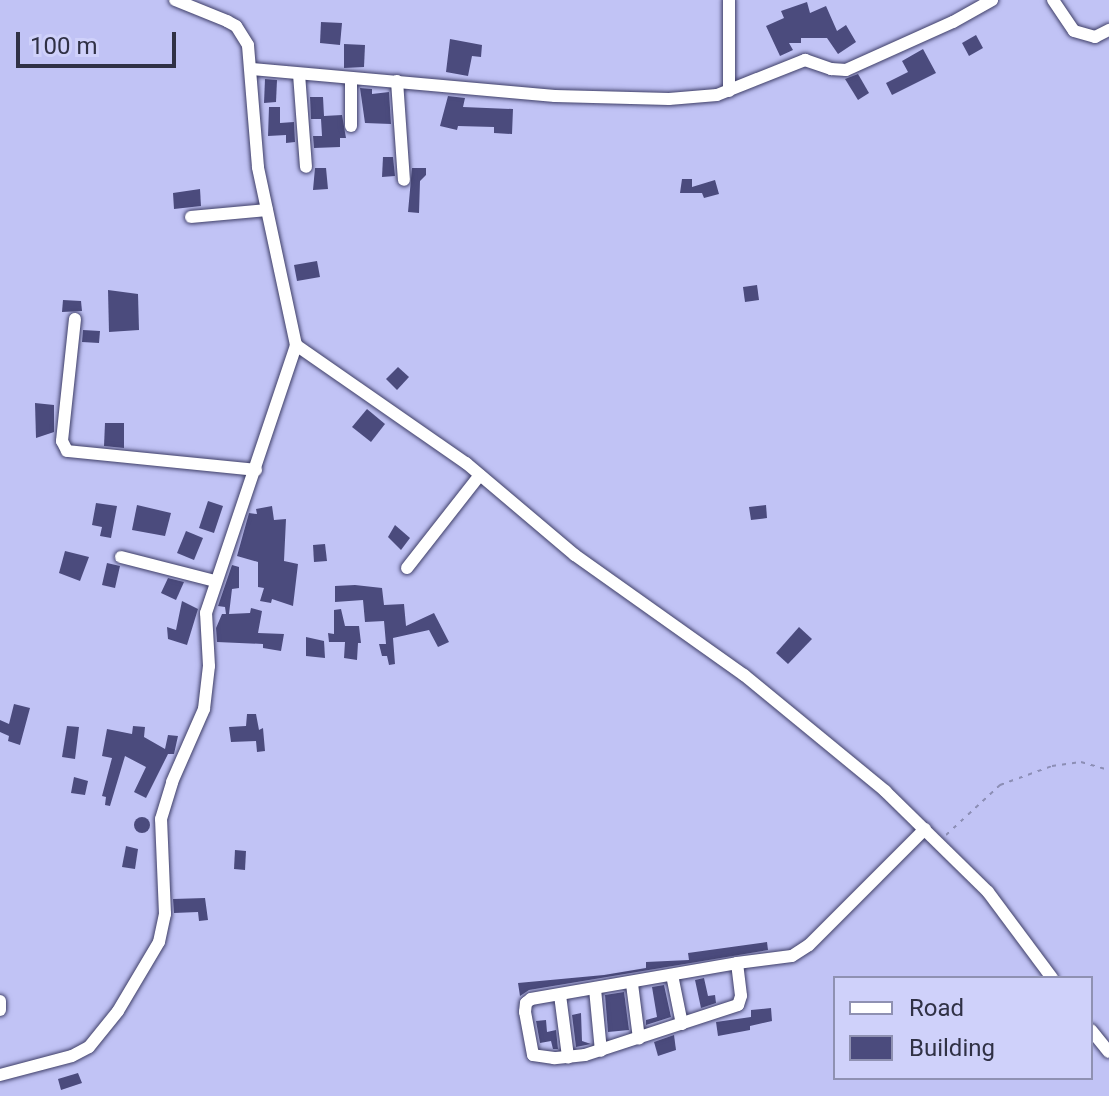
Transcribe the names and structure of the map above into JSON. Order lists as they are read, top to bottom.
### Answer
{
  "legend": ["Road", "Building"],
  "scale_bar": "100 m"
}
